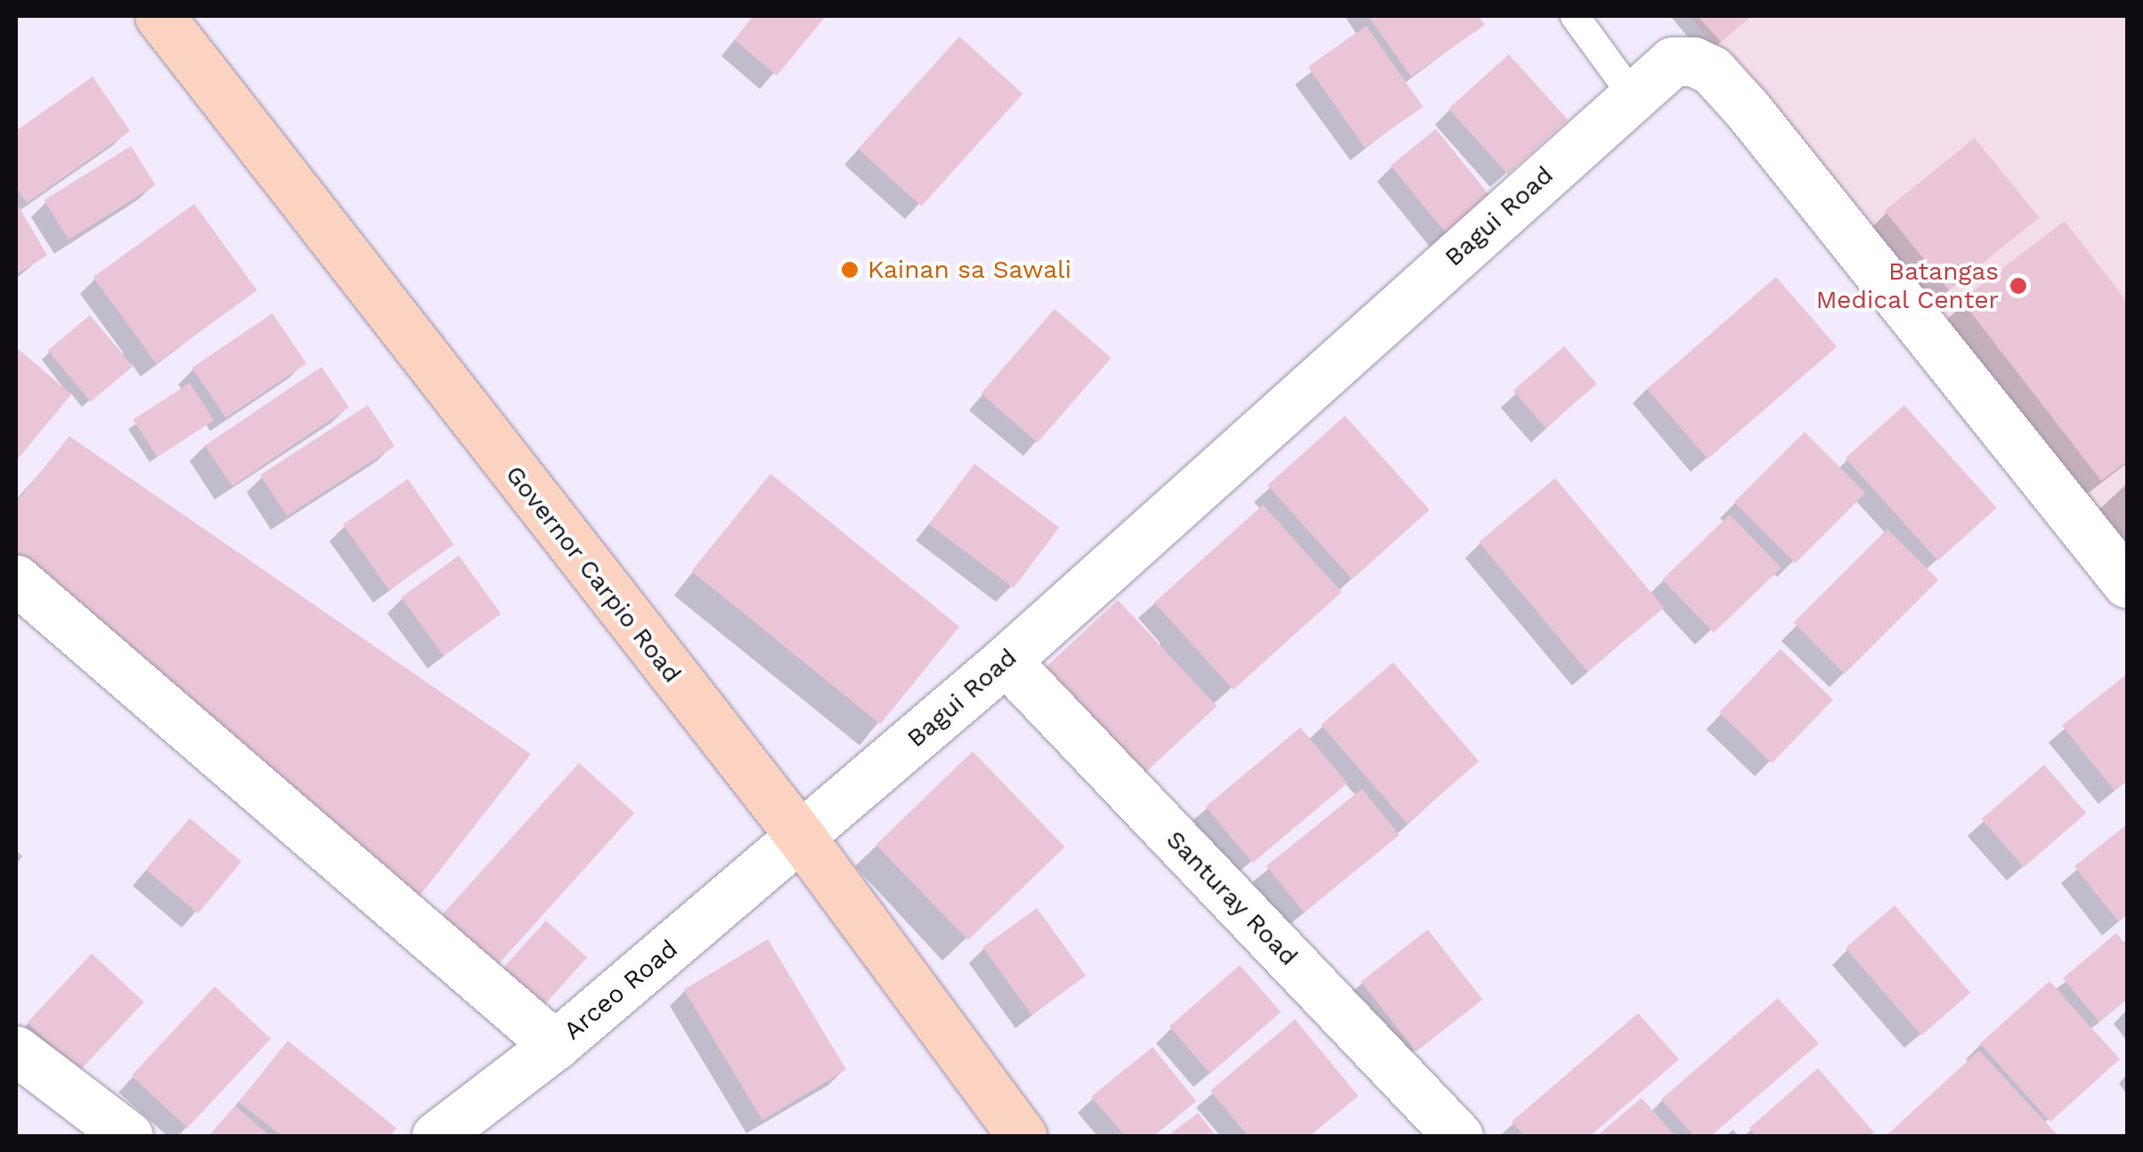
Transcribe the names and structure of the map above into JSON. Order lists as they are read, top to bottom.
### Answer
{
  "streets": {
    "main road": ["Governor Carpio Road"],
    "street": ["Bagui Road", "Santuray Road", "Arceo Road"]
  },
  "crossings": [
    ["Bagui Road", "Governor Carpio Road"],
    ["Bagui Road", "Santuray Road"],
    ["Bagui Road", "Arceo Road"],
    ["Governor Carpio Road", "Arceo Road"]
  ],
  "places": ["Kainan sa Sawali", "Batangas Medical Center"]
}
